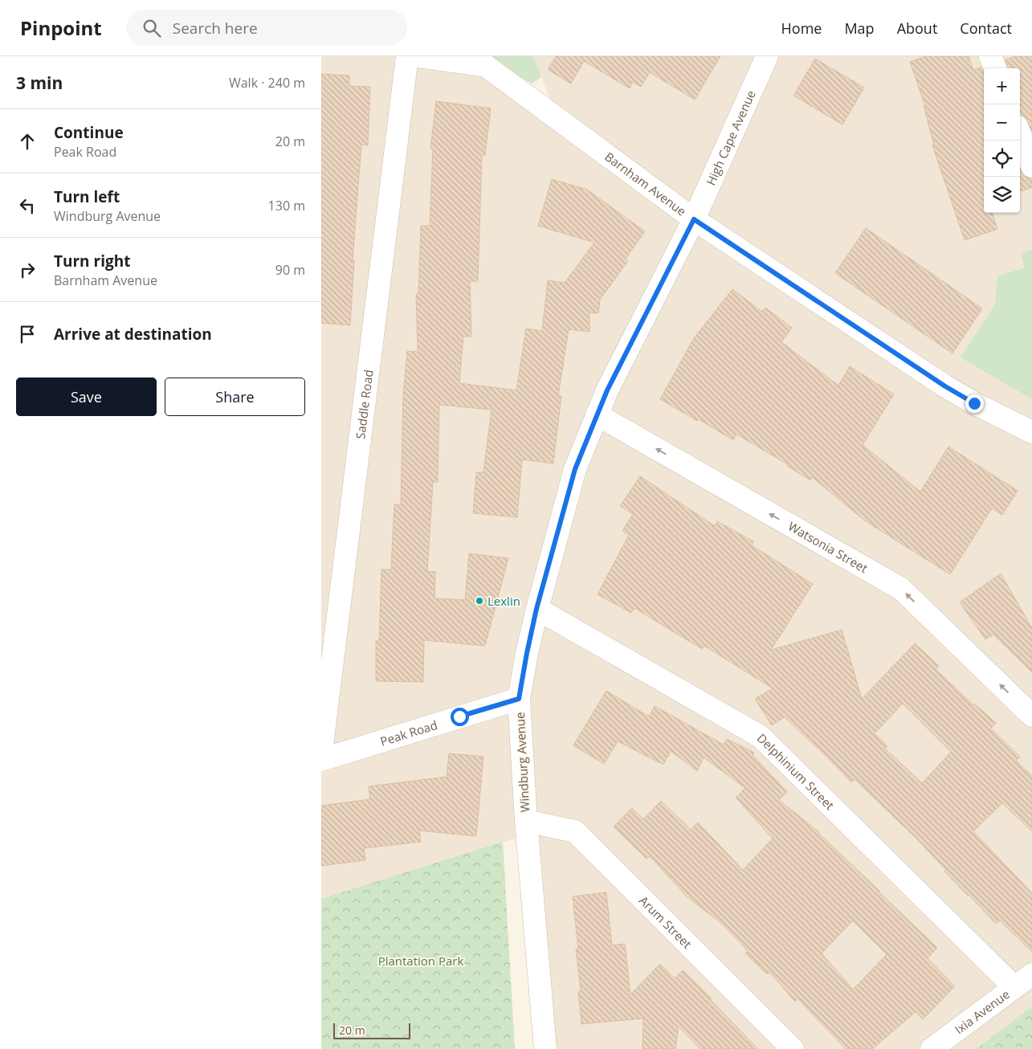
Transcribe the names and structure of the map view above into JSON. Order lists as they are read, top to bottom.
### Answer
{
  "streets": {
    "street": [
      "High Cape Avenue",
      "Barnham Avenue",
      "Saddle Road",
      "Watsonia Street",
      "Peak Road",
      "Windburg Avenue",
      "Delphinium Street",
      "Arum Street",
      "Ixia Avenue"
    ]
  },
  "crossings": [
    ["High Cape Avenue", "Barnham Avenue"],
    ["High Cape Avenue", "Windburg Avenue"],
    ["Barnham Avenue", "Windburg Avenue"],
    ["Watsonia Street", "Windburg Avenue"],
    ["Peak Road", "Windburg Avenue"],
    ["Windburg Avenue", "Delphinium Street"],
    ["Windburg Avenue", "Arum Street"],
    ["Delphinium Street", "Ixia Avenue"]
  ],
  "one_way": ["Watsonia Street"],
  "parks": ["Plantation Park"],
  "places": ["Lexlin"],
  "scale_bar": "20 m",
  "page": {
    "header": "Pinpoint",
    "search": "Search here",
    "nav": [
      "Home",
      "Map",
      "About",
      "Contact"
    ],
    "heading": ["3 min", "Walk · 240 m"],
    "map_buttons": ["+", "−"],
    "list": [
      ["Continue", "Peak Road", "20 m"],
      ["Turn left", "Windburg Avenue", "130 m"],
      ["Turn right", "Barnham Avenue", "90 m"],
      "Arrive at destination"
    ],
    "buttons": ["Save", "Share"],
    "scale": "20 m"
  }
}
